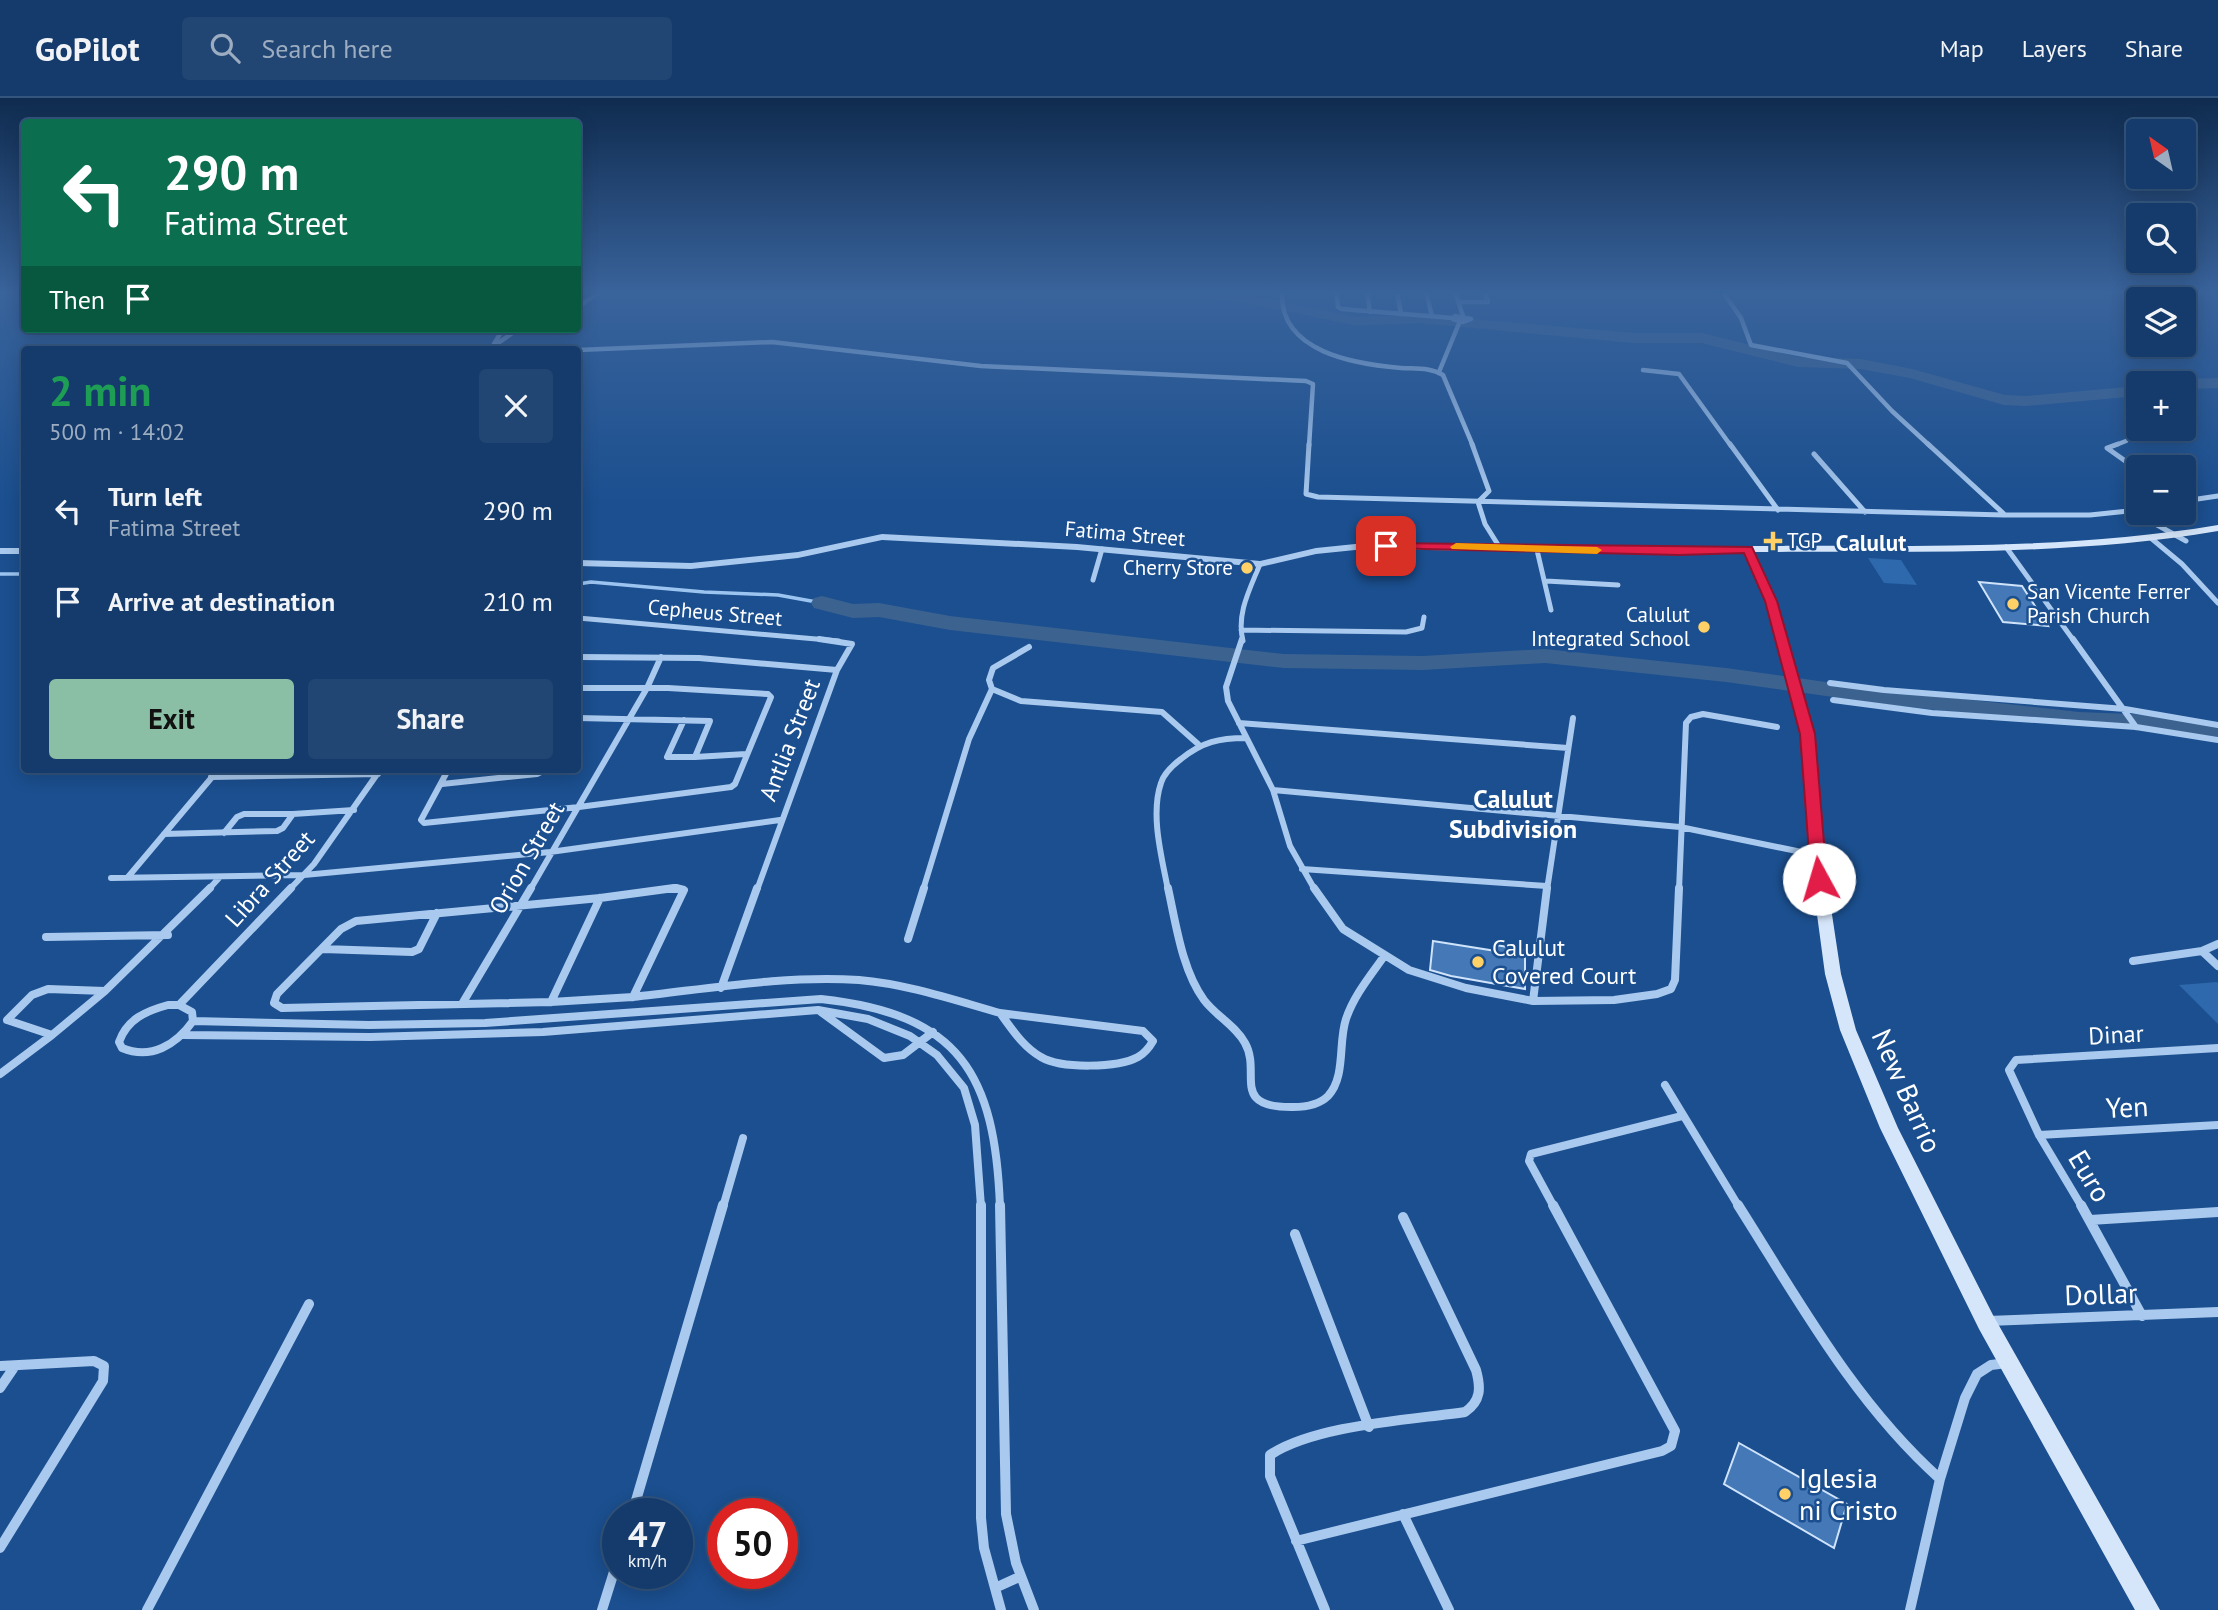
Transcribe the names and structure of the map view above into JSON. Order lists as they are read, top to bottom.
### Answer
{
  "streets": {
    "main road": ["New Barrio"],
    "street": [
      "Fatima Street",
      "Cepheus Street",
      "Antlia Street",
      "Orion Street",
      "Libra Street",
      "Dinar",
      "Yen",
      "Euro",
      "Dollar"
    ]
  },
  "crossings": [
    ["Fatima Street", "New Barrio"],
    ["Cepheus Street", "Antlia Street"],
    ["Antlia Street", "Orion Street"],
    ["Dinar", "Euro"],
    ["New Barrio", "Dollar"],
    ["Yen", "Euro"],
    ["Euro", "Dollar"]
  ],
  "districts": ["Calulut", "Calulut Subdivision"],
  "places": {
    "health": ["TGP"],
    "other": [
      "Cherry Store",
      "San Vicente Ferrer Parish Church",
      "Calulut Integrated School",
      "Calulut Covered Court",
      "Iglesia ni Cristo"
    ]
  },
  "north": "top left",
  "page": {
    "header": "GoPilot",
    "search": "Search here",
    "nav": ["Map", "Layers", "Share"],
    "map_buttons": ["+", "−"],
    "turn": ["290 m", "Fatima Street"],
    "then": "Then",
    "heading": ["2 min", "500 m · 14:02"],
    "list": [
      {
        "name": "Turn left",
        "note": "Fatima Street",
        "value": "290 m"
      },
      {
        "name": "Arrive at destination",
        "value": "210 m"
      }
    ],
    "buttons": ["Exit", "Share"],
    "speed": "47 km/h",
    "limit": "50"
  }
}
